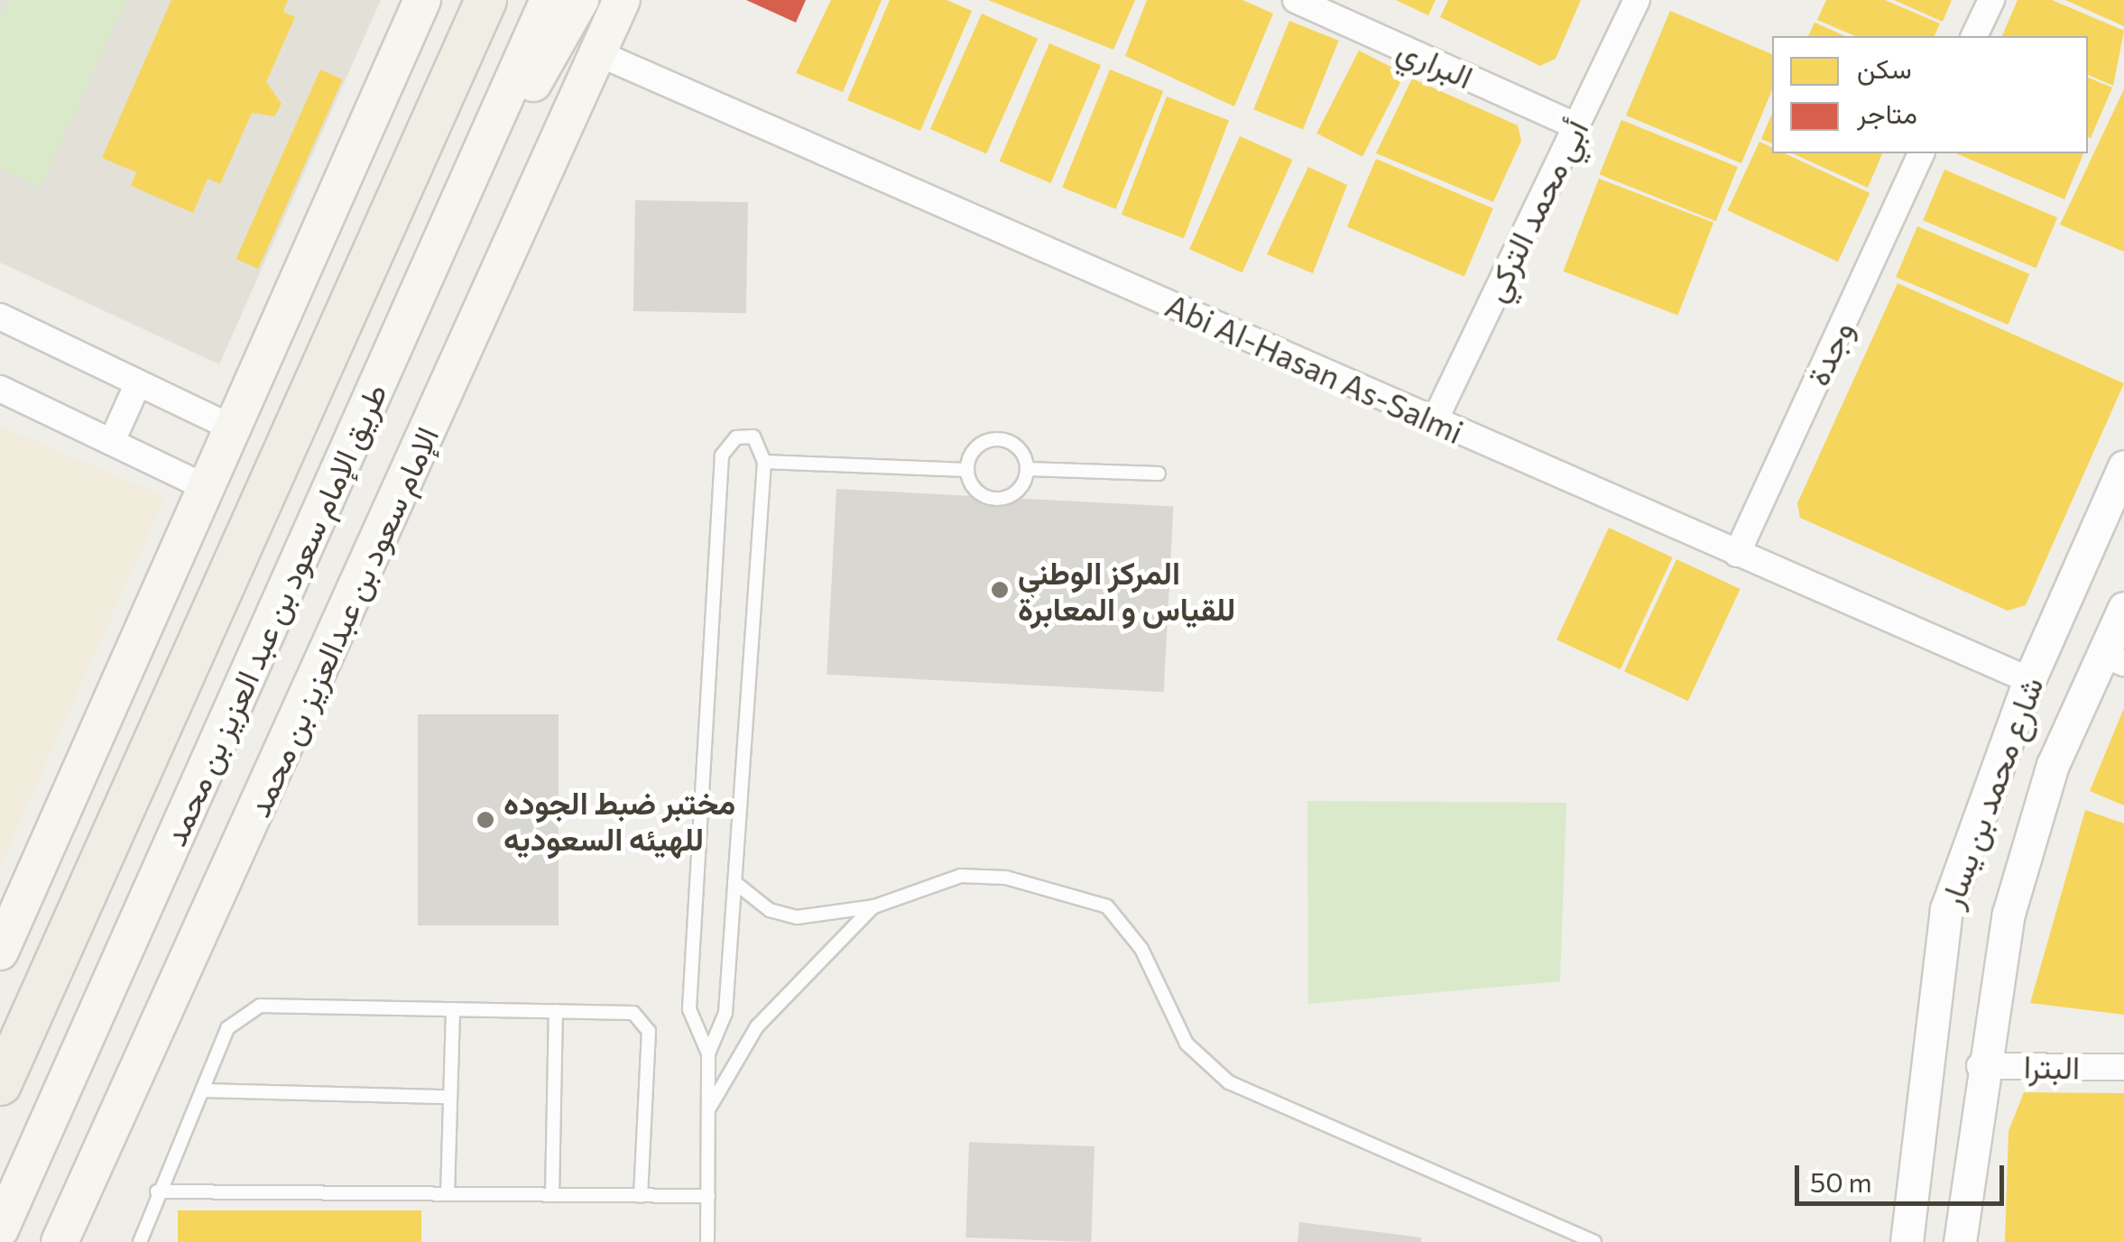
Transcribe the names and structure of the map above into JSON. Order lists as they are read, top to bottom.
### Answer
{
  "streets": {
    "main road": ["طريق الإمام سعود بن عبد العزيز بن محمد", "الإمام سعود بن عبدالعزيز بن محمد"],
    "street": [
      "البراري",
      "أبي محمد التركي",
      "وجدة",
      "Abi Al-Hasan As-Salmi",
      "شارع محمد بن يسار",
      "البترا"
    ]
  },
  "crossings": [
    ["البراري", "أبي محمد التركي"],
    ["أبي محمد التركي", "Abi Al-Hasan As-Salmi"],
    ["وجدة", "Abi Al-Hasan As-Salmi"],
    ["Abi Al-Hasan As-Salmi", "الإمام سعود بن عبدالعزيز بن محمد"],
    ["Abi Al-Hasan As-Salmi", "شارع محمد بن يسار"],
    ["شارع محمد بن يسار", "البترا"]
  ],
  "places": ["المركز الوطني للقياس و المعابرة", "مختبر ضبط الجوده للهيئه السعوديه"],
  "legend": ["سكن", "متاجر"],
  "scale_bar": "50 m"
}
